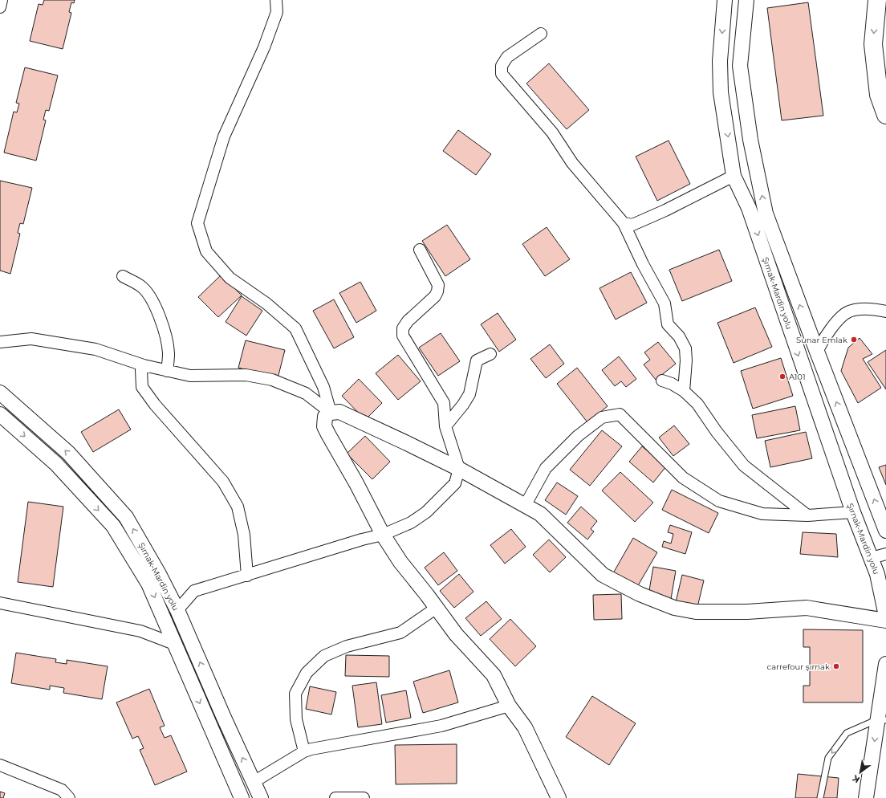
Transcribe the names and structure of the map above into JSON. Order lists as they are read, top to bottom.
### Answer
{
  "streets": {
    "street": ["Şırnak-Mardin yolu"]
  },
  "places": ["Sunar Emlak", "A101", "carrefour şırnak"],
  "north": "bottom left"
}
